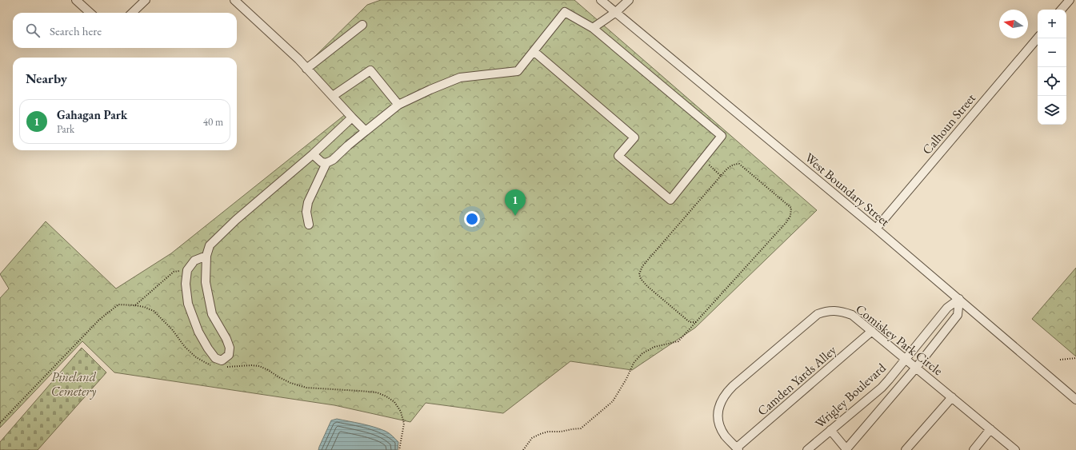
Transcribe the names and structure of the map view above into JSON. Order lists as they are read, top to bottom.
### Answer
{
  "streets": {
    "street": [
      "Calhoun Street",
      "West Boundary Street",
      "Comiskey Park Circle",
      "Camden Yards Alley",
      "Wrigley Boulevard"
    ]
  },
  "crossings": [
    ["Calhoun Street", "West Boundary Street"],
    ["West Boundary Street", "Wrigley Boulevard"],
    ["Comiskey Park Circle", "Camden Yards Alley"],
    ["Comiskey Park Circle", "Wrigley Boulevard"]
  ],
  "parks": ["Pineland Cemetery"],
  "north": "left",
  "page": {
    "map_buttons": ["+", "−"],
    "search": "Search here",
    "heading": "Nearby",
    "list": [
      {
        "mark": "1",
        "name": "Gahagan Park",
        "note": "Park",
        "value": "40 m"
      }
    ],
    "pins": "1"
  }
}
